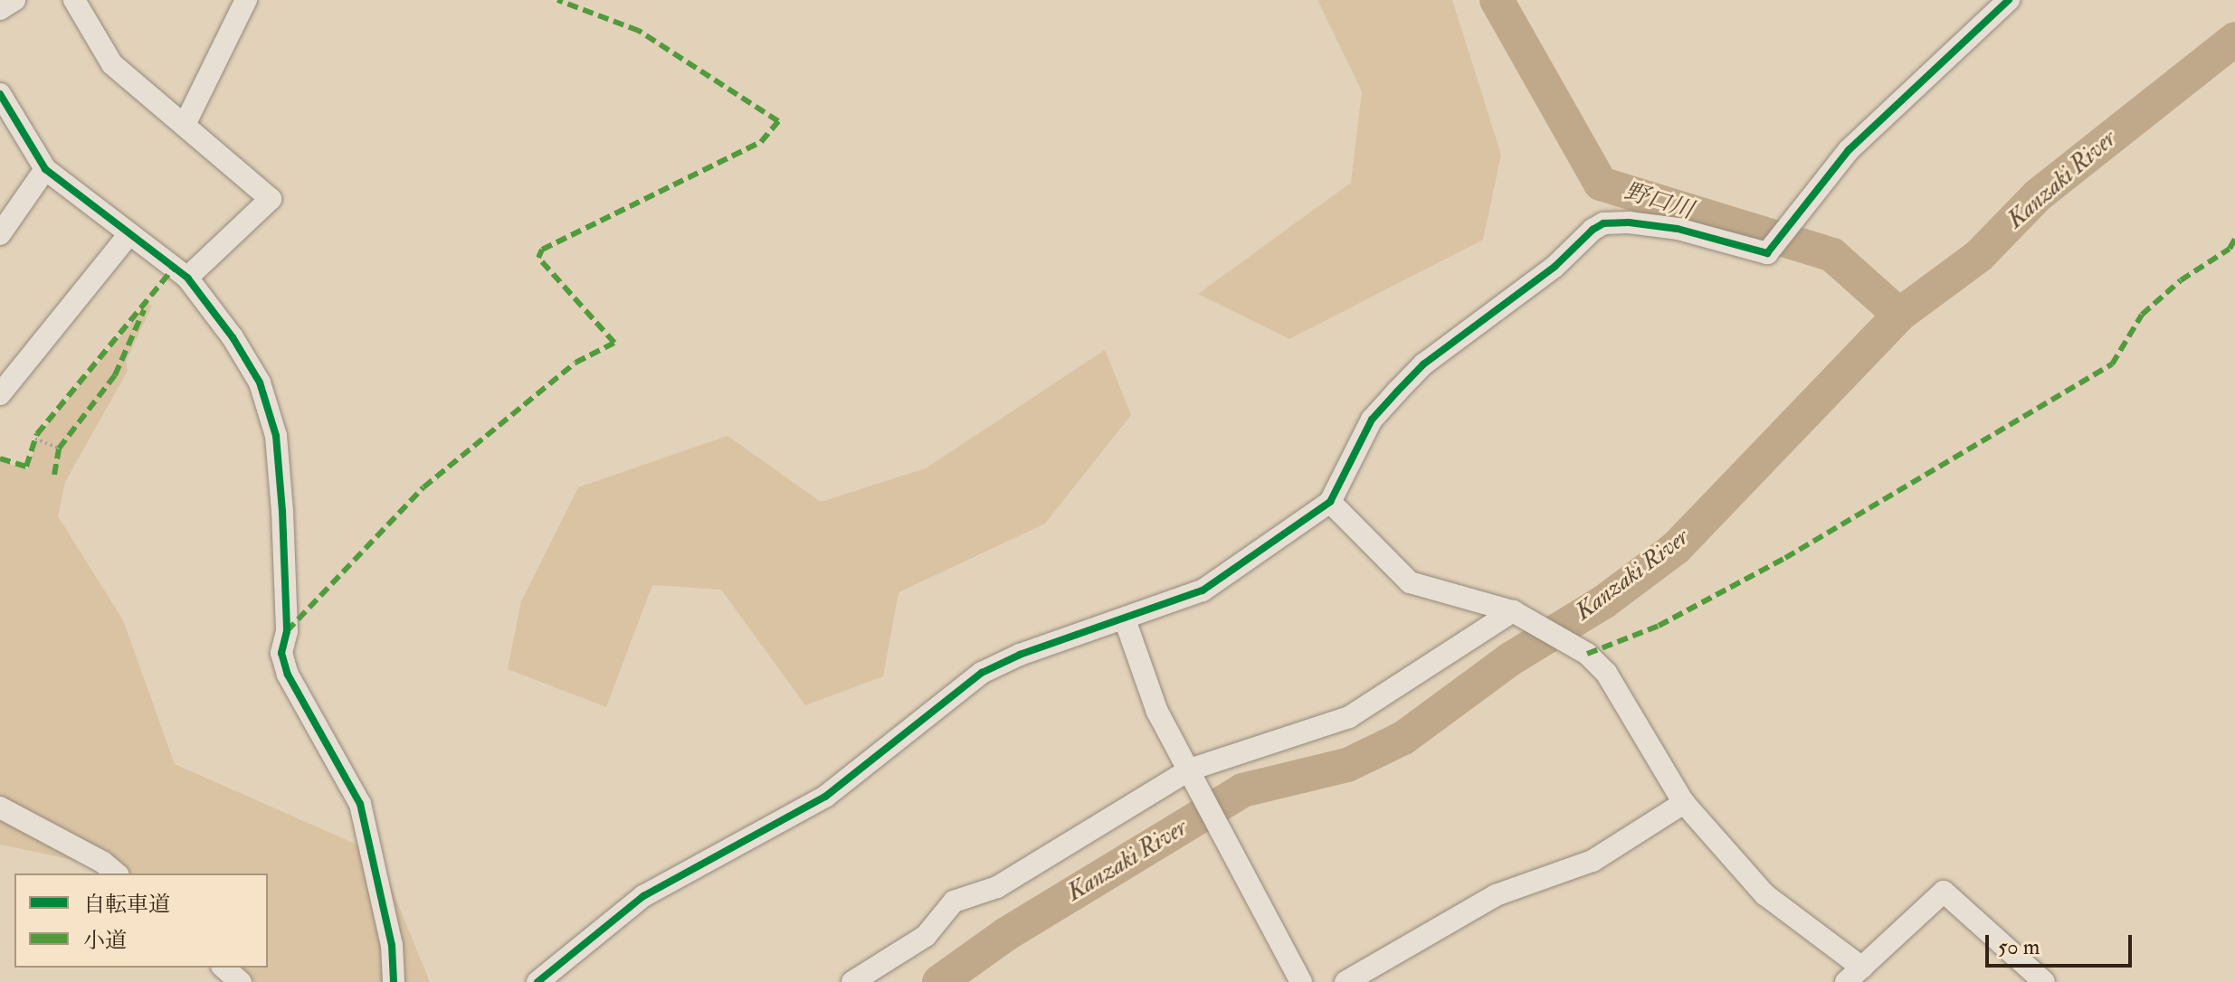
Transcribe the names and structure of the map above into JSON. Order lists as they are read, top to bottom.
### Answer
{
  "water": ["Kanzaki River", "野口川"],
  "legend": ["自転車道", "小道"],
  "scale_bar": "50 m"
}
